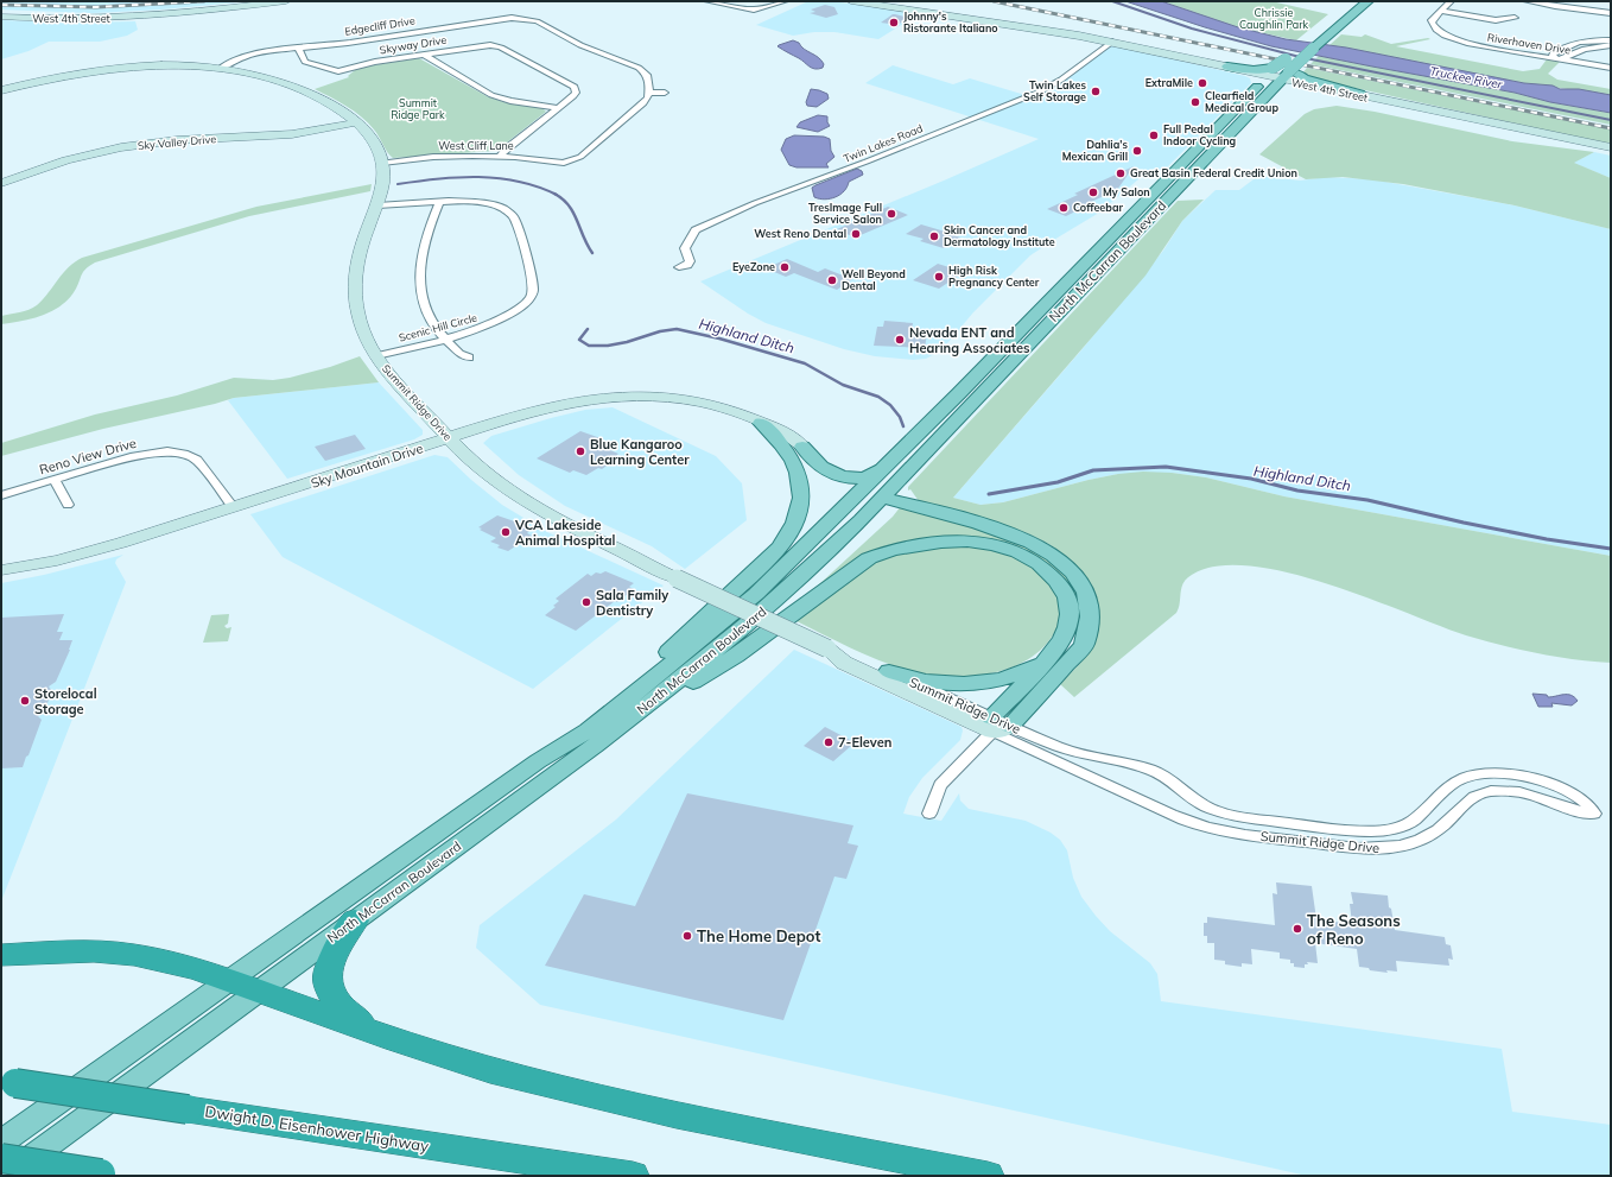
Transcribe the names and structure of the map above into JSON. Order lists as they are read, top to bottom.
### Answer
{
  "streets": {
    "highway": ["Dwight D. Eisenhower Highway"],
    "main road": ["North McCarran Boulevard"],
    "street": [
      "West 4th Street",
      "Edgecliff Drive",
      "Riverhaven Drive",
      "Skyway Drive",
      "Sky Valley Drive",
      "Twin Lakes Road",
      "West Cliff Lane",
      "Scenic Hill Circle",
      "Summit Ridge Drive",
      "Reno View Drive",
      "Sky Mountain Drive"
    ]
  },
  "crossings": [
    ["West 4th Street", "Twin Lakes Road"],
    ["West 4th Street", "North McCarran Boulevard"],
    ["Edgecliff Drive", "Skyway Drive"],
    ["Edgecliff Drive", "West Cliff Lane"],
    ["Edgecliff Drive", "Summit Ridge Drive"],
    ["Sky Valley Drive", "Summit Ridge Drive"],
    ["West Cliff Lane", "Summit Ridge Drive"],
    ["Scenic Hill Circle", "Summit Ridge Drive"],
    ["Summit Ridge Drive", "Sky Mountain Drive"],
    ["Reno View Drive", "Sky Mountain Drive"]
  ],
  "water": ["Truckee River", "Highland Ditch"],
  "parks": ["Chrissie Caughlin Park", "Summit Ridge Park"],
  "places": [
    "Johnny's Ristorante Italiano",
    "ExtraMile",
    "Twin Lakes Self Storage",
    "Clearfield Medical Group",
    "Full Pedal Indoor Cycling",
    "Dahlia's Mexican Grill",
    "Great Basin Federal Credit Union",
    "My Salon",
    "Coffeebar",
    "TresImage Full Service Salon",
    "West Reno Dental",
    "Skin Cancer and Dermatology Institute",
    "EyeZone",
    "High Risk Pregnancy Center",
    "Well Beyond Dental",
    "Nevada ENT and Hearing Associates",
    "Blue Kangaroo Learning Center",
    "VCA Lakeside Animal Hospital",
    "Sala Family Dentistry",
    "Storelocal Storage",
    "7-Eleven",
    "The Seasons of Reno",
    "The Home Depot"
  ]
}
